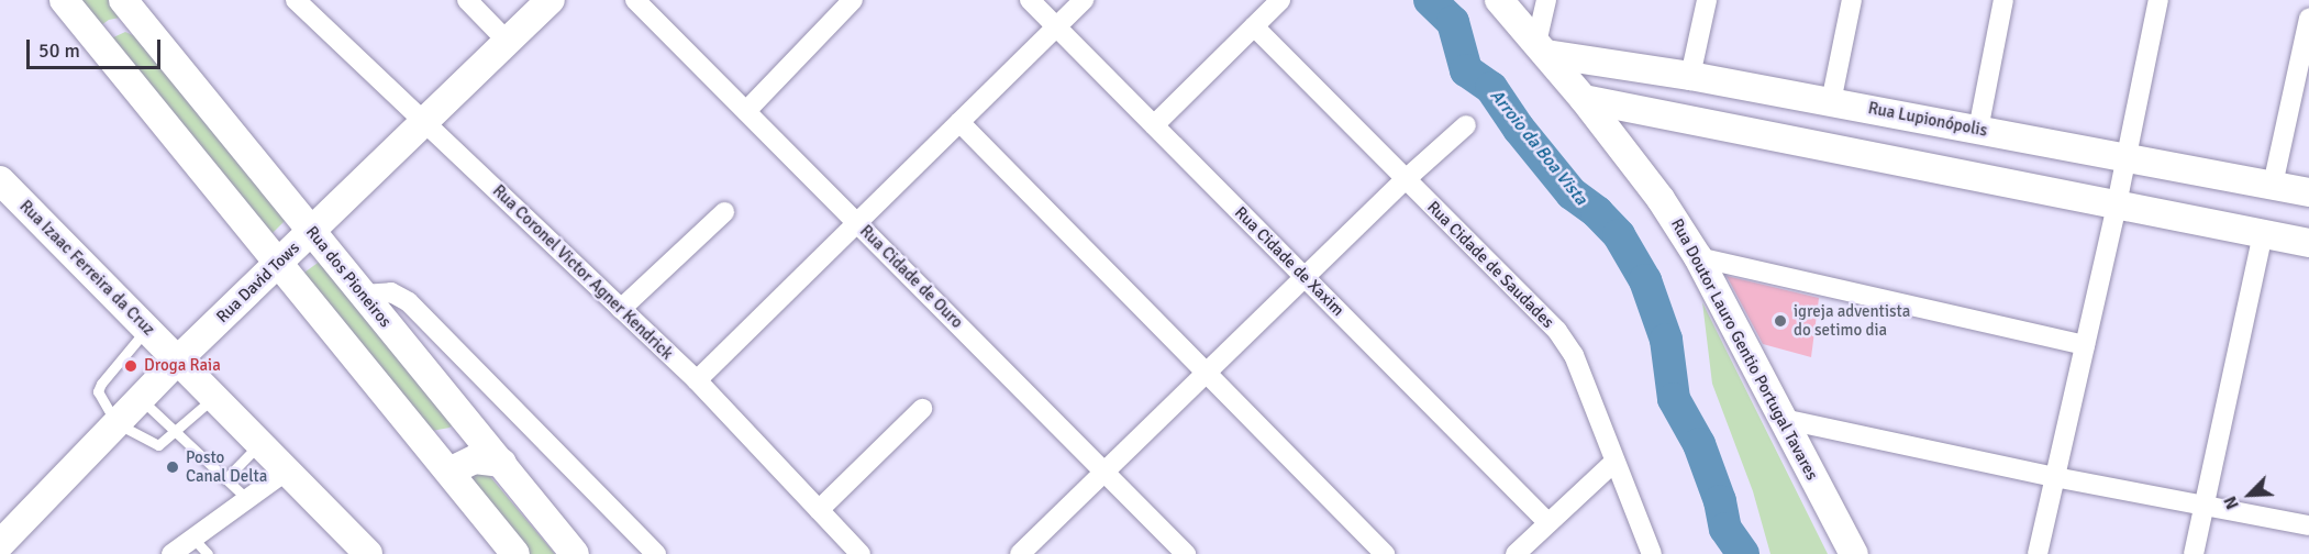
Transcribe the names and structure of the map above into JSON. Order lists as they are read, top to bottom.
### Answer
{
  "streets": {
    "street": [
      "Rua Lupionópolis",
      "Rua Cidade de Xaxim",
      "Rua Cidade de Saudades",
      "Rua Izaac Ferreira da Cruz",
      "Rua Coronel Victor Agner Kendrick",
      "Rua dos Pioneiros",
      "Rua Cidade de Ouro",
      "Rua David Tows",
      "Rua Doutor Lauro Gentio Portugal Tavares"
    ]
  },
  "crossings": [
    ["Rua Lupionópolis", "Rua Doutor Lauro Gentio Portugal Tavares"],
    ["Rua Izaac Ferreira da Cruz", "Rua David Tows"],
    ["Rua Coronel Victor Agner Kendrick", "Rua David Tows"],
    ["Rua dos Pioneiros", "Rua David Tows"]
  ],
  "water": ["Arroio da Boa Vista"],
  "places": ["igreja adventista do setimo dia", "Droga Raia", "Posto Canal Delta"],
  "scale_bar": "50 m",
  "north": "bottom left"
}
